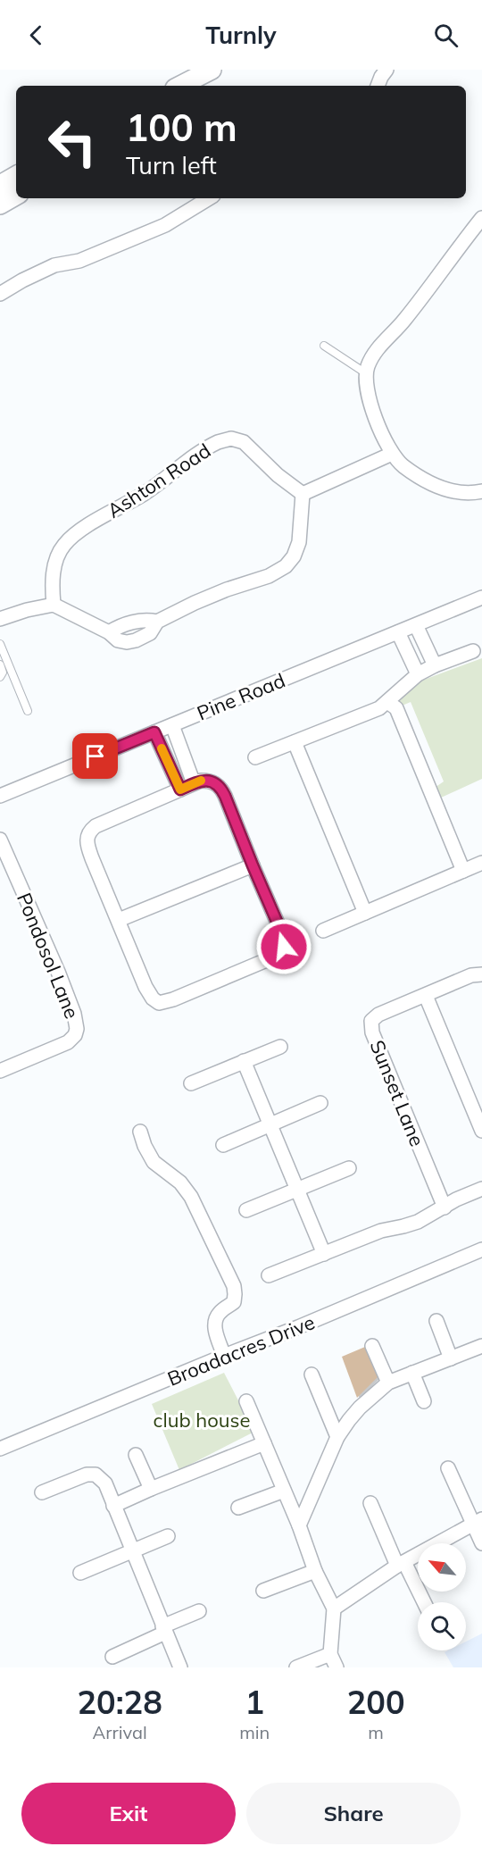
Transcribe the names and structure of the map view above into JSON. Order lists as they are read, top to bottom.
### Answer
{
  "streets": {
    "street": [
      "Ashton Road",
      "Pine Road",
      "Pondosol Lane",
      "Sunset Lane",
      "Broadacres Drive"
    ]
  },
  "parks": ["club house"],
  "north": "top left",
  "page": {
    "header": "Turnly",
    "turn": ["100 m", "Turn left"],
    "eta": [
      "20:28",
      "Arrival",
      "1",
      "min",
      "200",
      "m"
    ],
    "buttons": ["Exit", "Share"]
  }
}
